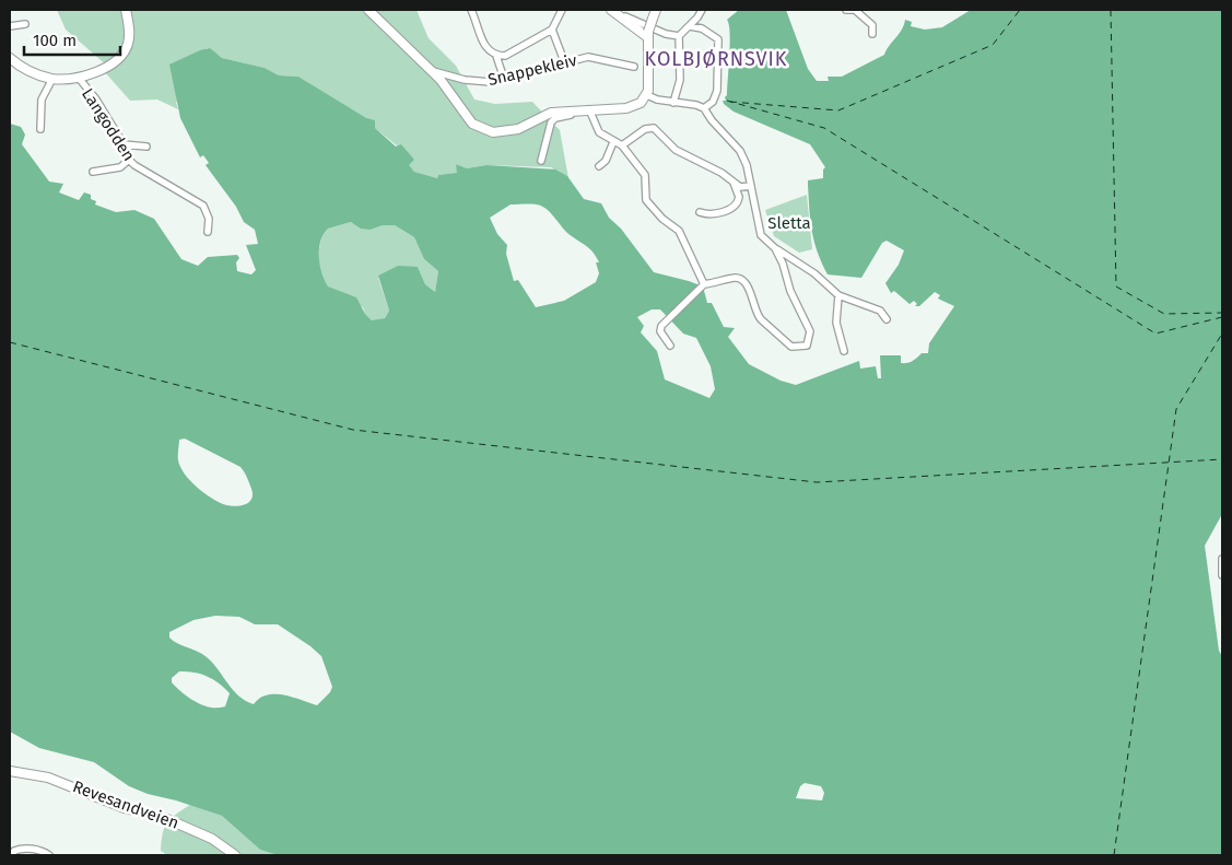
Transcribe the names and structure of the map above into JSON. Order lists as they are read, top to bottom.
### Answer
{
  "streets": {
    "main road": ["Revesandveien"],
    "street": ["Snappekleiv", "Langodden"]
  },
  "districts": ["KOLBJØRNSVIK"],
  "parks": ["Sletta"],
  "scale_bar": "100 m"
}
